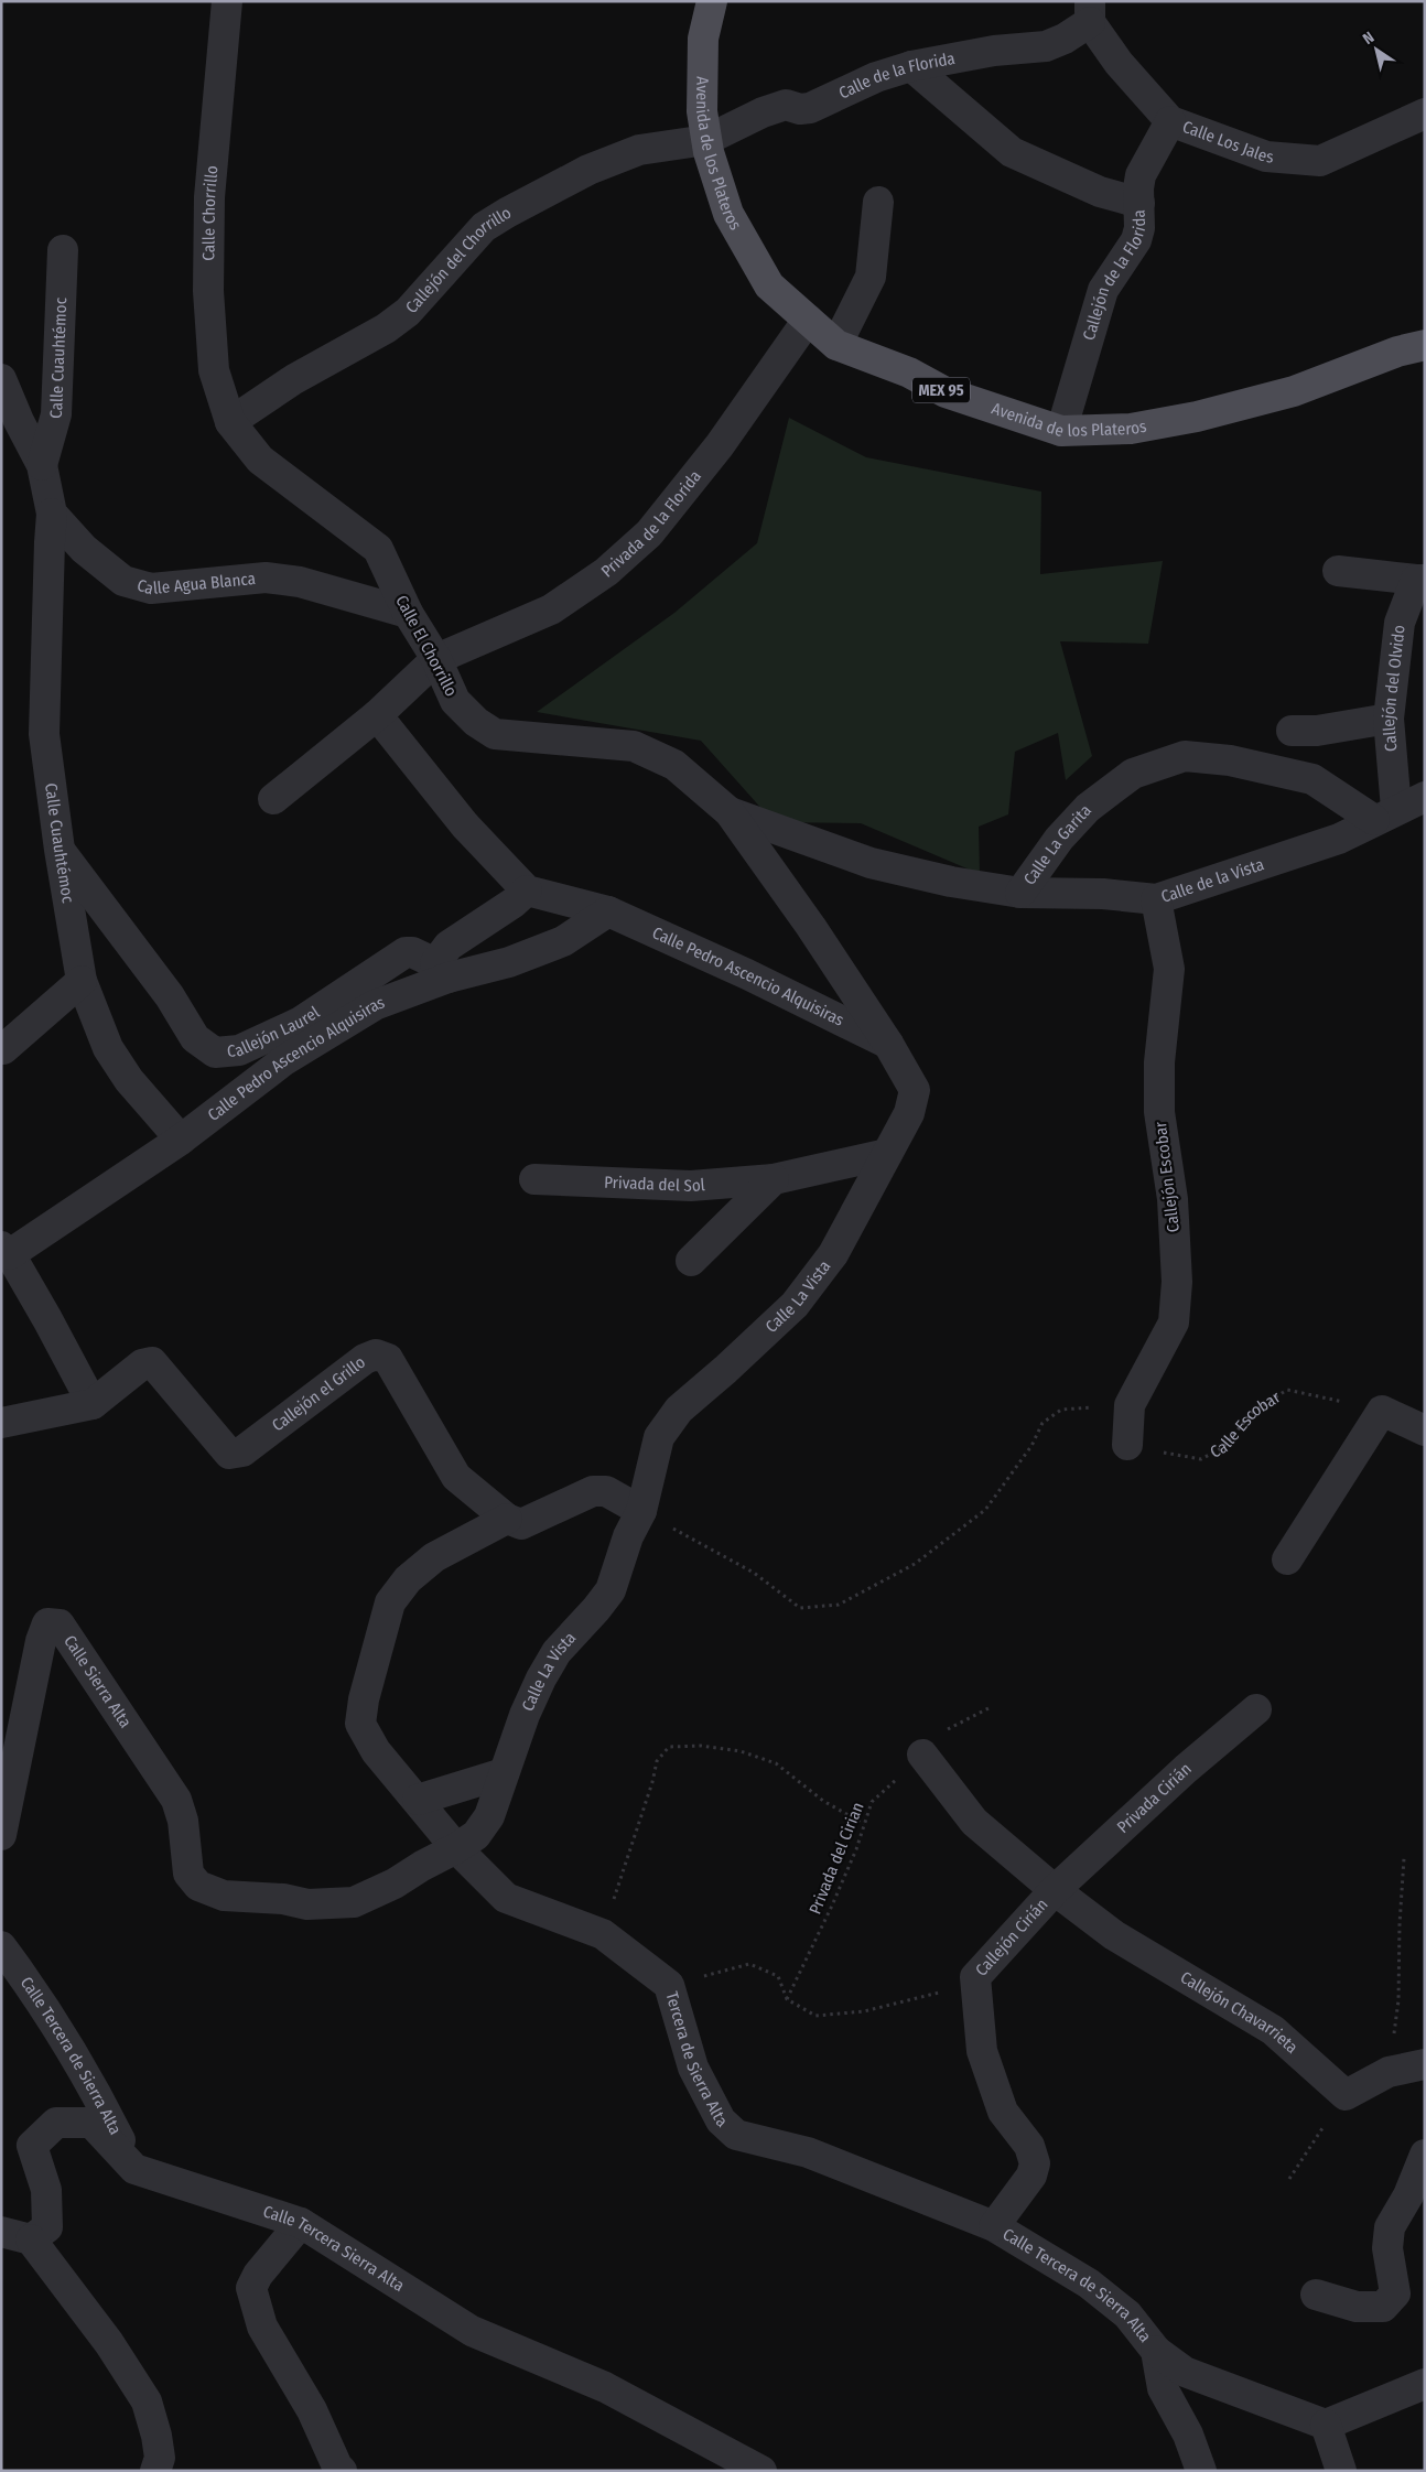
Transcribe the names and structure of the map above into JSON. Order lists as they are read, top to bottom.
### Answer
{
  "streets": {
    "main road": ["Avenida de los Plateros", "MEX 95"],
    "street": [
      "Calle de la Florida",
      "Calle Los Jales",
      "Calle Chorrillo",
      "Callejón del Chorrillo",
      "Callejón de la Florida",
      "Calle Cuauhtémoc",
      "Privada de la Florida",
      "Calle Agua Blanca",
      "Calle El Chorrillo",
      "Callejón del Olvido",
      "Calle La Garita",
      "Calle de la Vista",
      "Calle Pedro Ascencio Alquisiras",
      "Callejón Laurel",
      "Callejón Escobar",
      "Privada del Sol",
      "Calle La Vista",
      "Callejón el Grillo",
      "Calle Sierra Alta",
      "Privada Cirián",
      "Callejón Cirián",
      "Callejón Chavarrieta",
      "Calle Tercera de Sierra Alta",
      "Tercera de Sierra Alta",
      "Calle Tercera Sierra Alta"
    ],
    "path": ["Calle Escobar", "Privada del Cirian"]
  },
  "crossings": [
    ["Calle de la Florida", "Calle Los Jales"],
    ["Calle de la Florida", "Avenida de los Plateros"],
    ["Calle de la Florida", "Callejón del Chorrillo"],
    ["Calle Los Jales", "Callejón de la Florida"],
    ["Avenida de los Plateros", "Callejón del Chorrillo"],
    ["Avenida de los Plateros", "Callejón de la Florida"],
    ["Avenida de los Plateros", "Privada de la Florida"],
    ["Calle Chorrillo", "Callejón del Chorrillo"],
    ["Calle Chorrillo", "Calle El Chorrillo"],
    ["Callejón del Chorrillo", "Calle El Chorrillo"],
    ["Calle Cuauhtémoc", "Calle Agua Blanca"],
    ["Calle Cuauhtémoc", "Calle Pedro Ascencio Alquisiras"],
    ["Calle Cuauhtémoc", "Callejón Laurel"],
    ["Privada de la Florida", "Calle El Chorrillo"],
    ["Calle Agua Blanca", "Calle El Chorrillo"],
    ["Calle El Chorrillo", "Calle La Garita"],
    ["Calle El Chorrillo", "Calle La Vista"],
    ["Callejón del Olvido", "Calle La Garita"],
    ["Callejón del Olvido", "Calle de la Vista"],
    ["Calle La Garita", "Calle de la Vista"],
    ["Calle La Garita", "Calle La Vista"],
    ["Calle de la Vista", "Callejón Escobar"],
    ["Calle Pedro Ascencio Alquisiras", "Callejón Laurel"],
    ["Calle Pedro Ascencio Alquisiras", "Calle La Vista"],
    ["Callejón Escobar", "Calle Escobar"],
    ["Privada del Sol", "Calle La Vista"],
    ["Calle La Vista", "Calle Sierra Alta"],
    ["Calle La Vista", "Tercera de Sierra Alta"],
    ["Callejón el Grillo", "Tercera de Sierra Alta"],
    ["Calle Sierra Alta", "Tercera de Sierra Alta"],
    ["Privada Cirián", "Callejón Cirián"],
    ["Privada Cirián", "Callejón Chavarrieta"],
    ["Privada del Cirian", "Callejón Chavarrieta"],
    ["Callejón Cirián", "Callejón Chavarrieta"],
    ["Callejón Cirián", "Calle Tercera de Sierra Alta"],
    ["Callejón Cirián", "Tercera de Sierra Alta"],
    ["Calle Tercera de Sierra Alta", "Tercera de Sierra Alta"],
    ["Calle Tercera de Sierra Alta", "Calle Tercera Sierra Alta"]
  ],
  "north": "top left"
}
